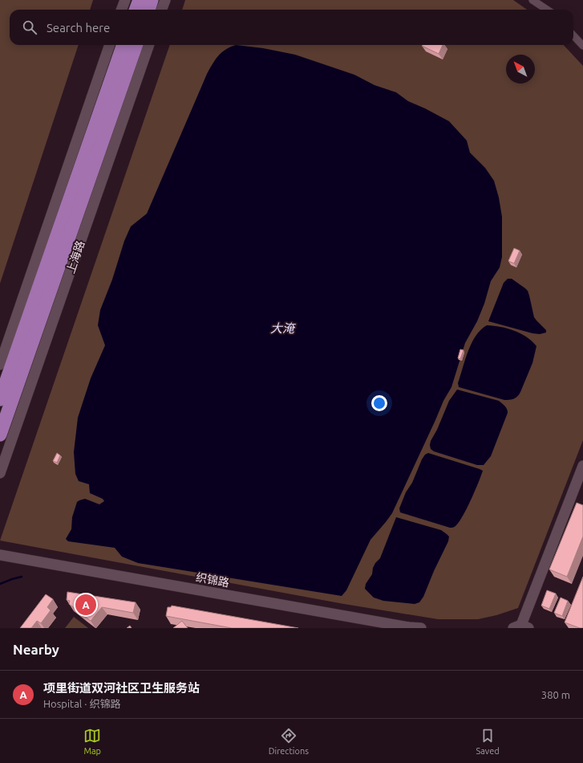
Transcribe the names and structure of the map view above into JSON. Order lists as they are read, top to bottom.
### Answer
{
  "streets": {
    "highway": ["上海路"],
    "main road": ["织锦路"]
  },
  "water": ["大淹"],
  "north": "top left",
  "page": {
    "search": "Search here",
    "pins": "A",
    "heading": "Nearby",
    "list": [
      {
        "mark": "A",
        "name": "项里街道双河社区卫生服务站",
        "note": "Hospital · 织锦路",
        "value": "380 m"
      }
    ],
    "nav": ["Map", "Directions", "Saved"]
  }
}
